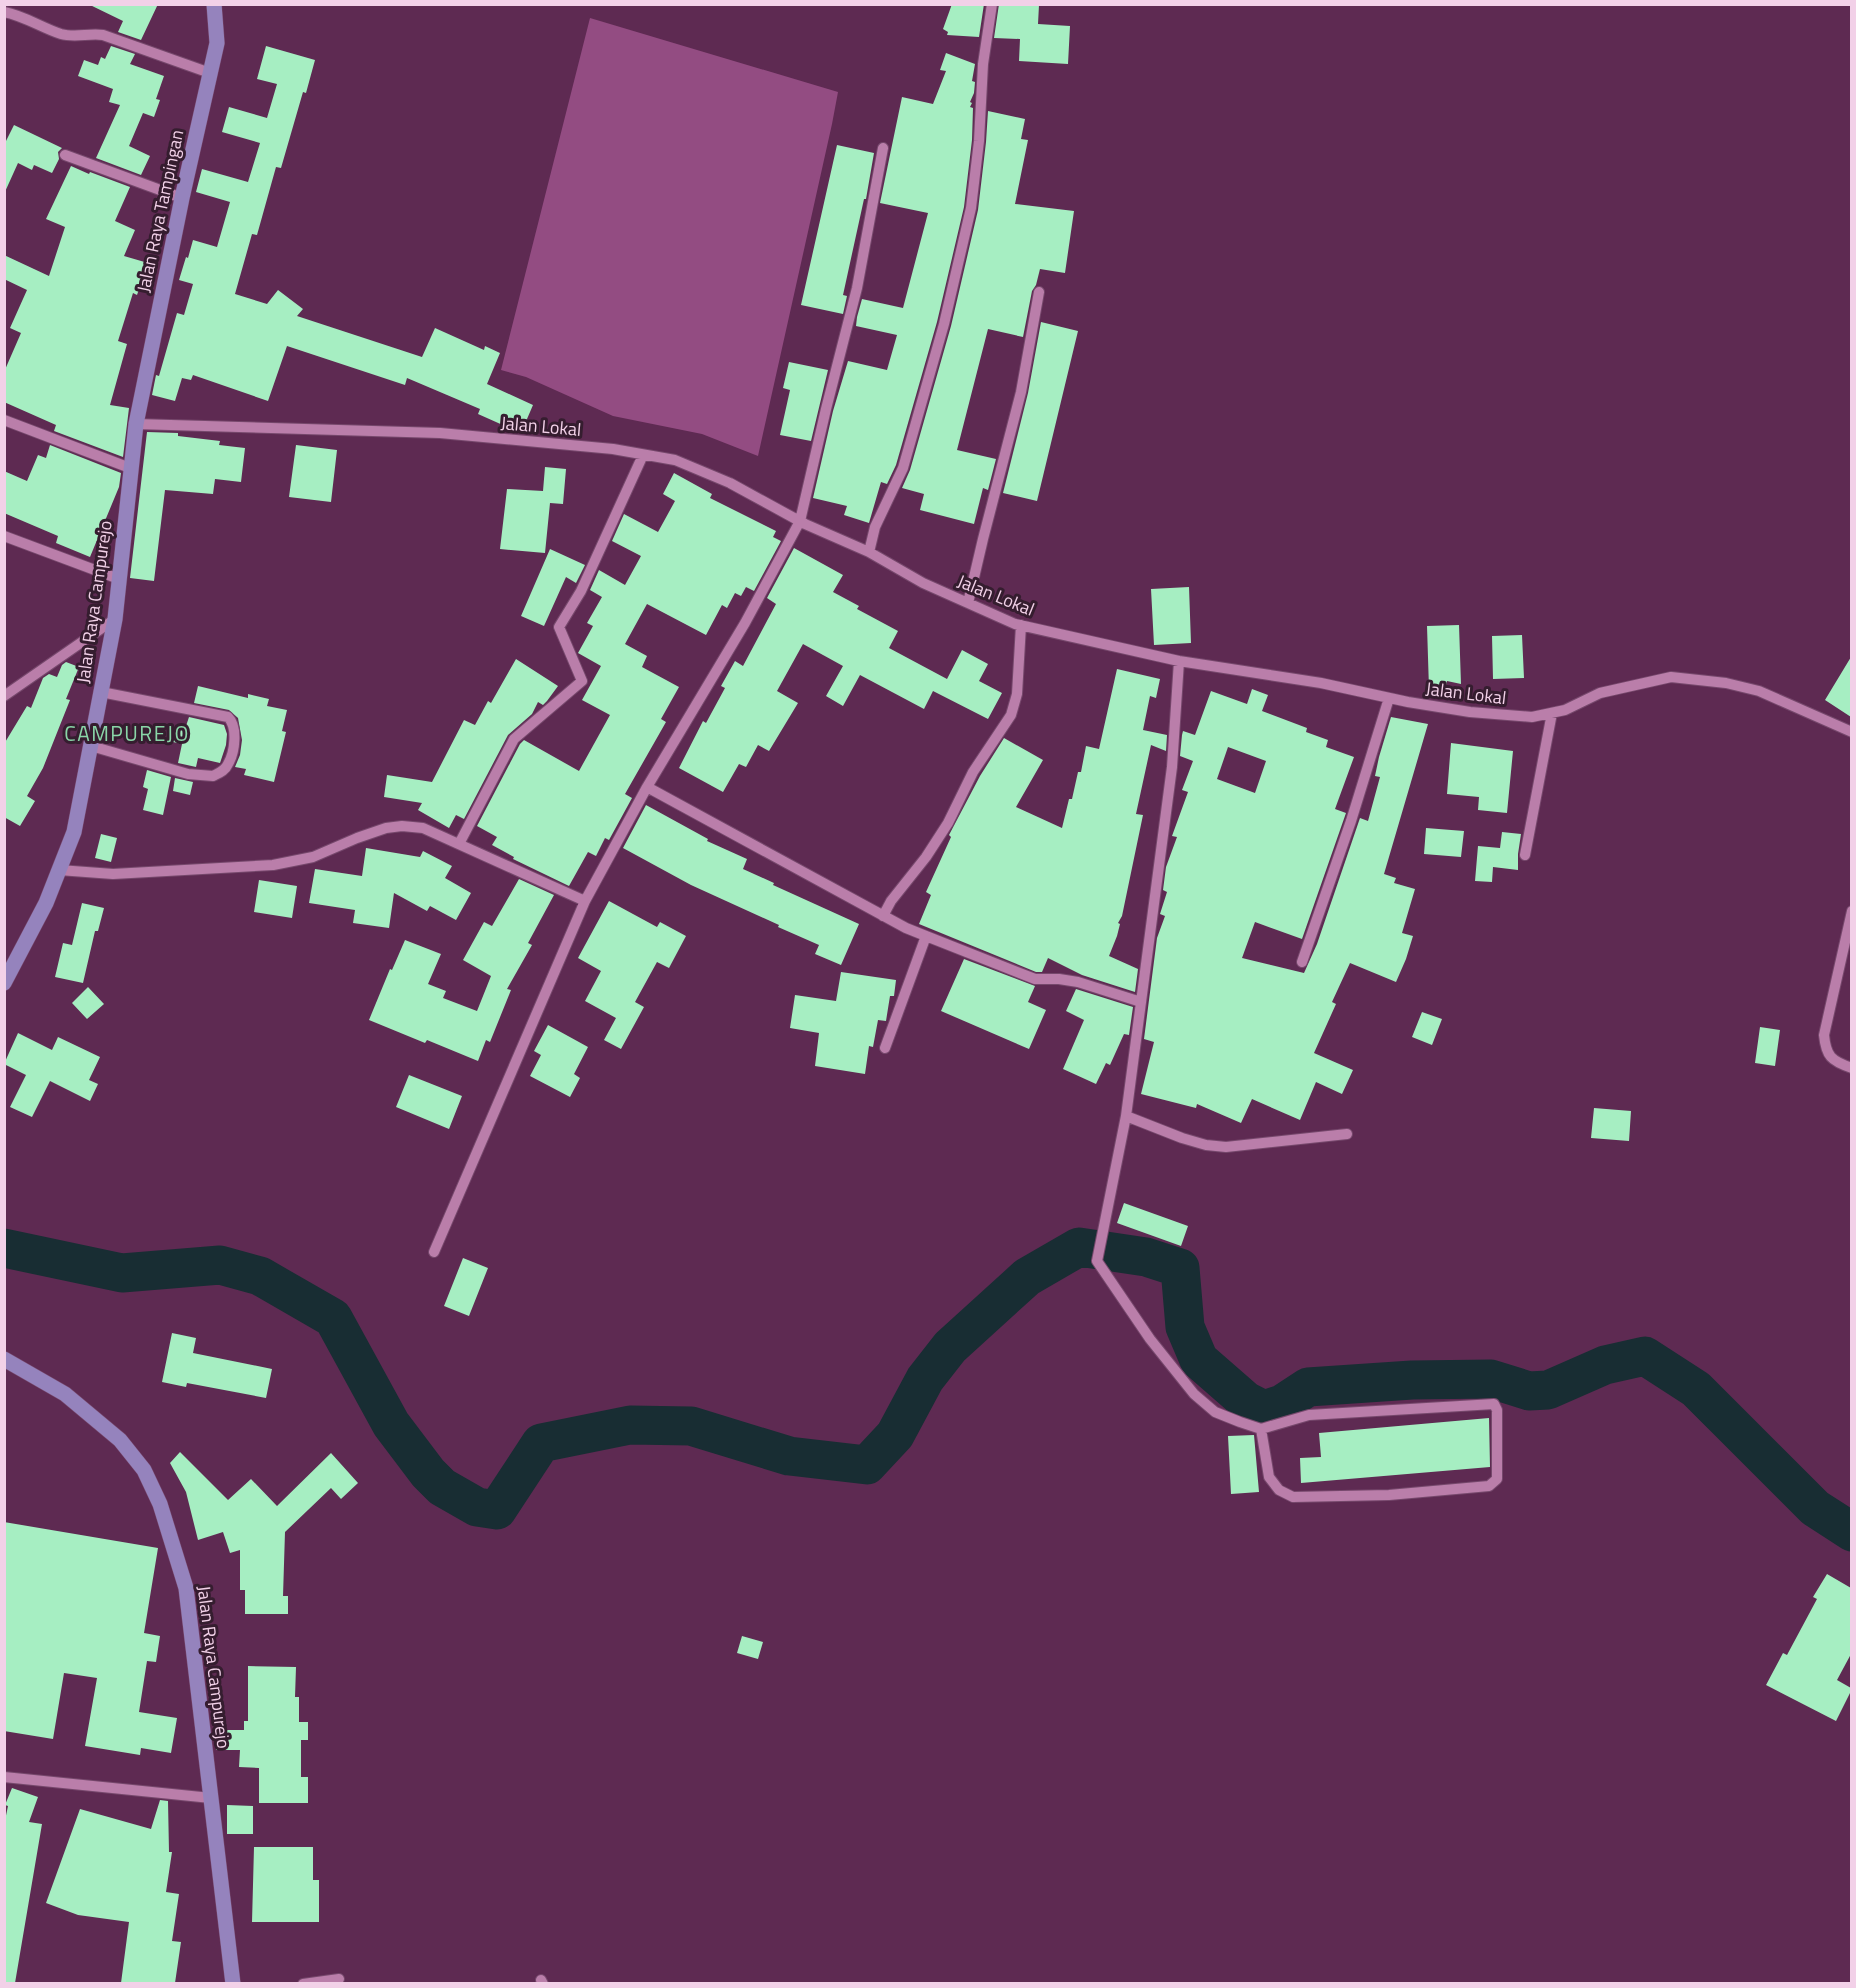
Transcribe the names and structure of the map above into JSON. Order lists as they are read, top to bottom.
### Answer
{
  "streets": {
    "main road": ["Jalan Raya Tampingan", "Jalan Raya Campurejo"],
    "street": ["Jalan Lokal"]
  },
  "crossings": [
    ["Jalan Raya Tampingan", "Jalan Lokal"],
    ["Jalan Raya Tampingan", "Jalan Raya Campurejo"],
    ["Jalan Lokal", "Jalan Raya Campurejo"]
  ],
  "districts": ["CAMPUREJO"]
}
